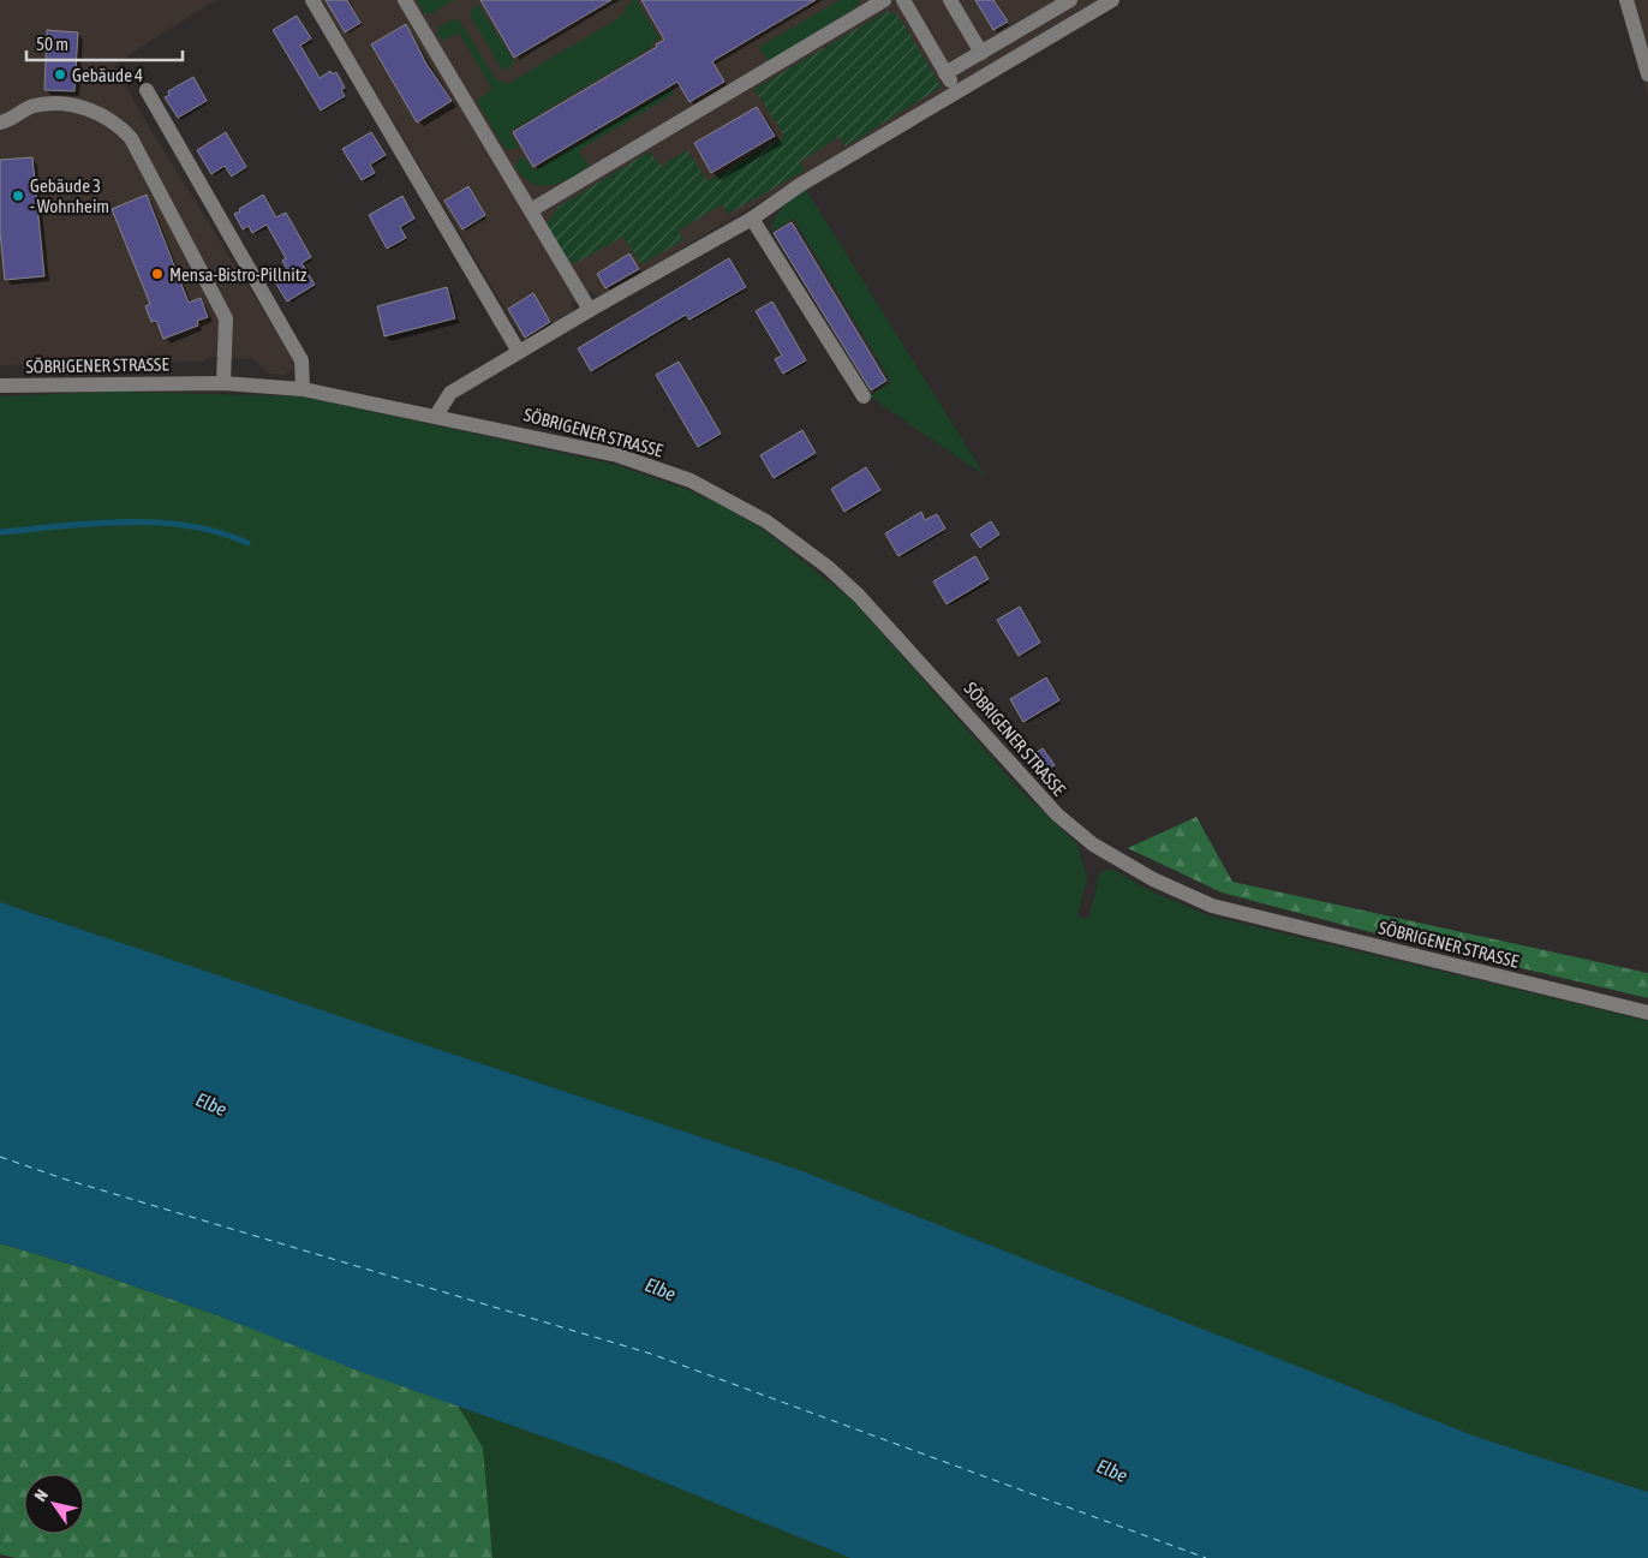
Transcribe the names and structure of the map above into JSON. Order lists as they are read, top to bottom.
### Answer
{
  "streets": {
    "street": ["SÖBRIGENER STRASSE"]
  },
  "water": ["Elbe"],
  "places": ["Gebäude 4", "Gebäude 3 - Wohnheim", "Mensa-Bistro-Pillnitz"],
  "scale_bar": "50 m",
  "north": "top left"
}
